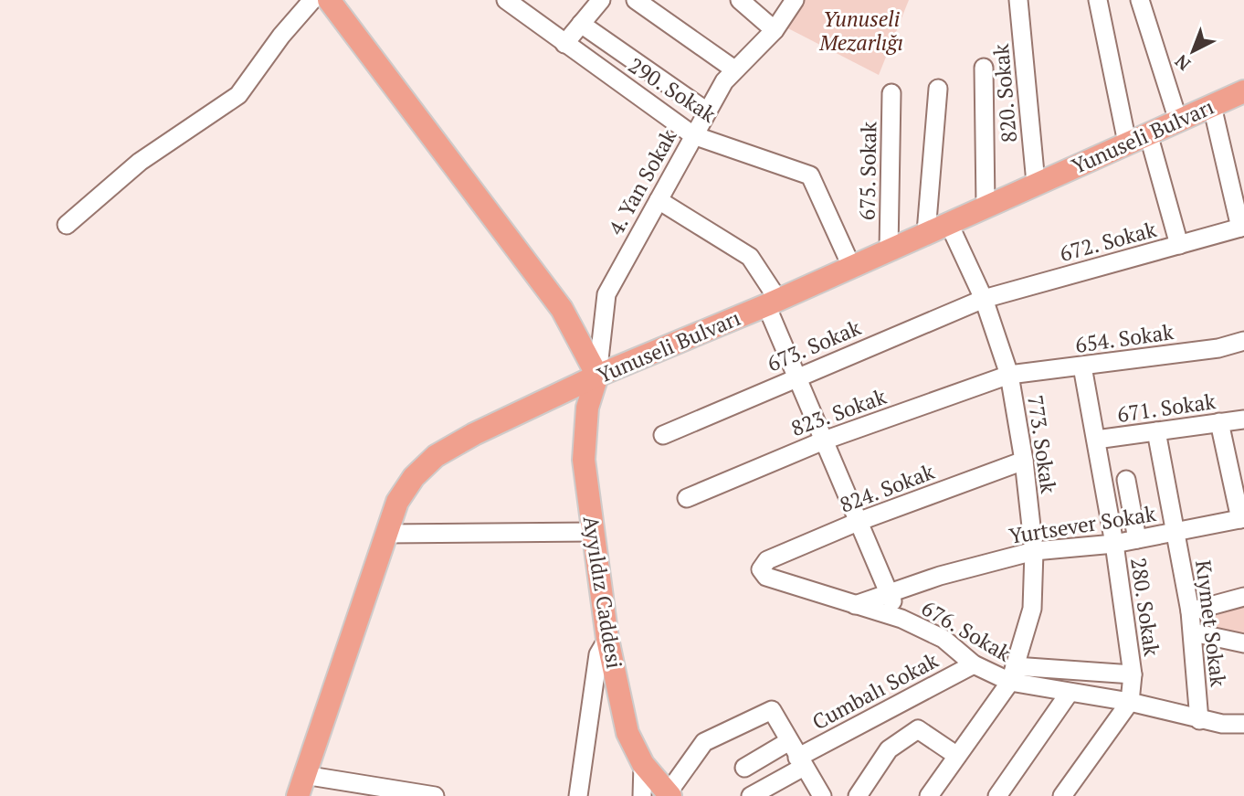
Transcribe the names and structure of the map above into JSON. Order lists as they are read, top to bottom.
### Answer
{
  "streets": {
    "main road": ["Yunuseli Bulvarı", "Ayyıldız Caddesi"],
    "street": [
      "290. Sokak",
      "820. Sokak",
      "675. Sokak",
      "4. Yan Sokak",
      "672. Sokak",
      "654. Sokak",
      "673. Sokak",
      "671. Sokak",
      "823. Sokak",
      "773. Sokak",
      "824. Sokak",
      "Yurtsever Sokak",
      "280. Sokak",
      "Kıymet Sokak",
      "676. Sokak",
      "Cumbalı Sokak"
    ]
  },
  "crossings": [
    ["290. Sokak", "Yunuseli Bulvarı"],
    ["290. Sokak", "4. Yan Sokak"],
    ["820. Sokak", "Yunuseli Bulvarı"],
    ["Yunuseli Bulvarı", "675. Sokak"],
    ["Yunuseli Bulvarı", "4. Yan Sokak"],
    ["Yunuseli Bulvarı", "773. Sokak"],
    ["Yunuseli Bulvarı", "Ayyıldız Caddesi"],
    ["4. Yan Sokak", "Ayyıldız Caddesi"],
    ["672. Sokak", "673. Sokak"],
    ["672. Sokak", "773. Sokak"],
    ["654. Sokak", "823. Sokak"],
    ["654. Sokak", "773. Sokak"],
    ["654. Sokak", "280. Sokak"],
    ["673. Sokak", "773. Sokak"],
    ["671. Sokak", "280. Sokak"],
    ["671. Sokak", "Kıymet Sokak"],
    ["823. Sokak", "773. Sokak"],
    ["773. Sokak", "824. Sokak"],
    ["773. Sokak", "Yurtsever Sokak"],
    ["773. Sokak", "676. Sokak"],
    ["824. Sokak", "676. Sokak"],
    ["Yurtsever Sokak", "280. Sokak"],
    ["Yurtsever Sokak", "Kıymet Sokak"],
    ["Yurtsever Sokak", "676. Sokak"],
    ["280. Sokak", "676. Sokak"],
    ["Kıymet Sokak", "676. Sokak"],
    ["676. Sokak", "Cumbalı Sokak"]
  ],
  "parks": ["Yunuseli Mezarlığı"],
  "north": "bottom left"
}
